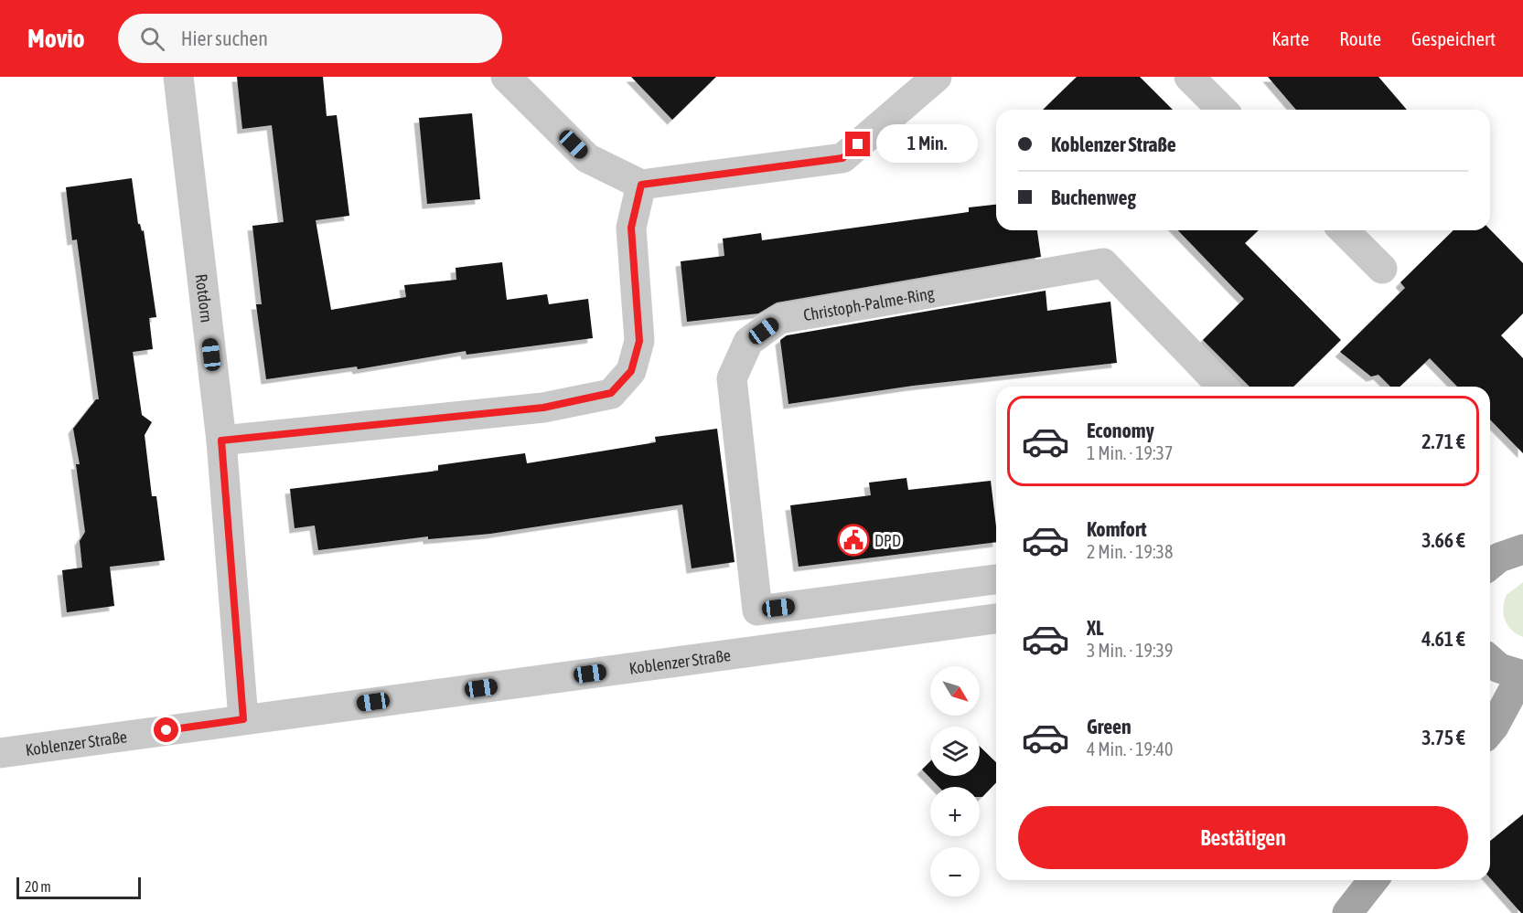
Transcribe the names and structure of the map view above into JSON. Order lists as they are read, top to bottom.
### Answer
{
  "streets": {
    "street": ["Rotdorn", "Christoph-Palme-Ring", "Koblenzer Straße"]
  },
  "crossings": [
    ["Rotdorn", "Koblenzer Straße"]
  ],
  "places": {
    "public building": ["DPD"]
  },
  "scale_bar": "20 m",
  "north": "bottom right",
  "page": {
    "header": "Movio",
    "search": "Hier suchen",
    "nav": ["Karte", "Route", "Gespeichert"],
    "banner": ["Koblenzer Straße", "Buchenweg"],
    "bubble": "1 Min.",
    "list": [
      {
        "name": "Economy",
        "note": "1 Min. · 19:37",
        "value": "2.71 €"
      },
      {
        "name": "Komfort",
        "note": "2 Min. · 19:38",
        "value": "3.66 €"
      },
      {
        "name": "XL",
        "note": "3 Min. · 19:39",
        "value": "4.61 €"
      },
      {
        "name": "Green",
        "note": "4 Min. · 19:40",
        "value": "3.75 €"
      }
    ],
    "map_buttons": ["+", "−"],
    "buttons": "Bestätigen",
    "scale": "20 m"
  }
}
